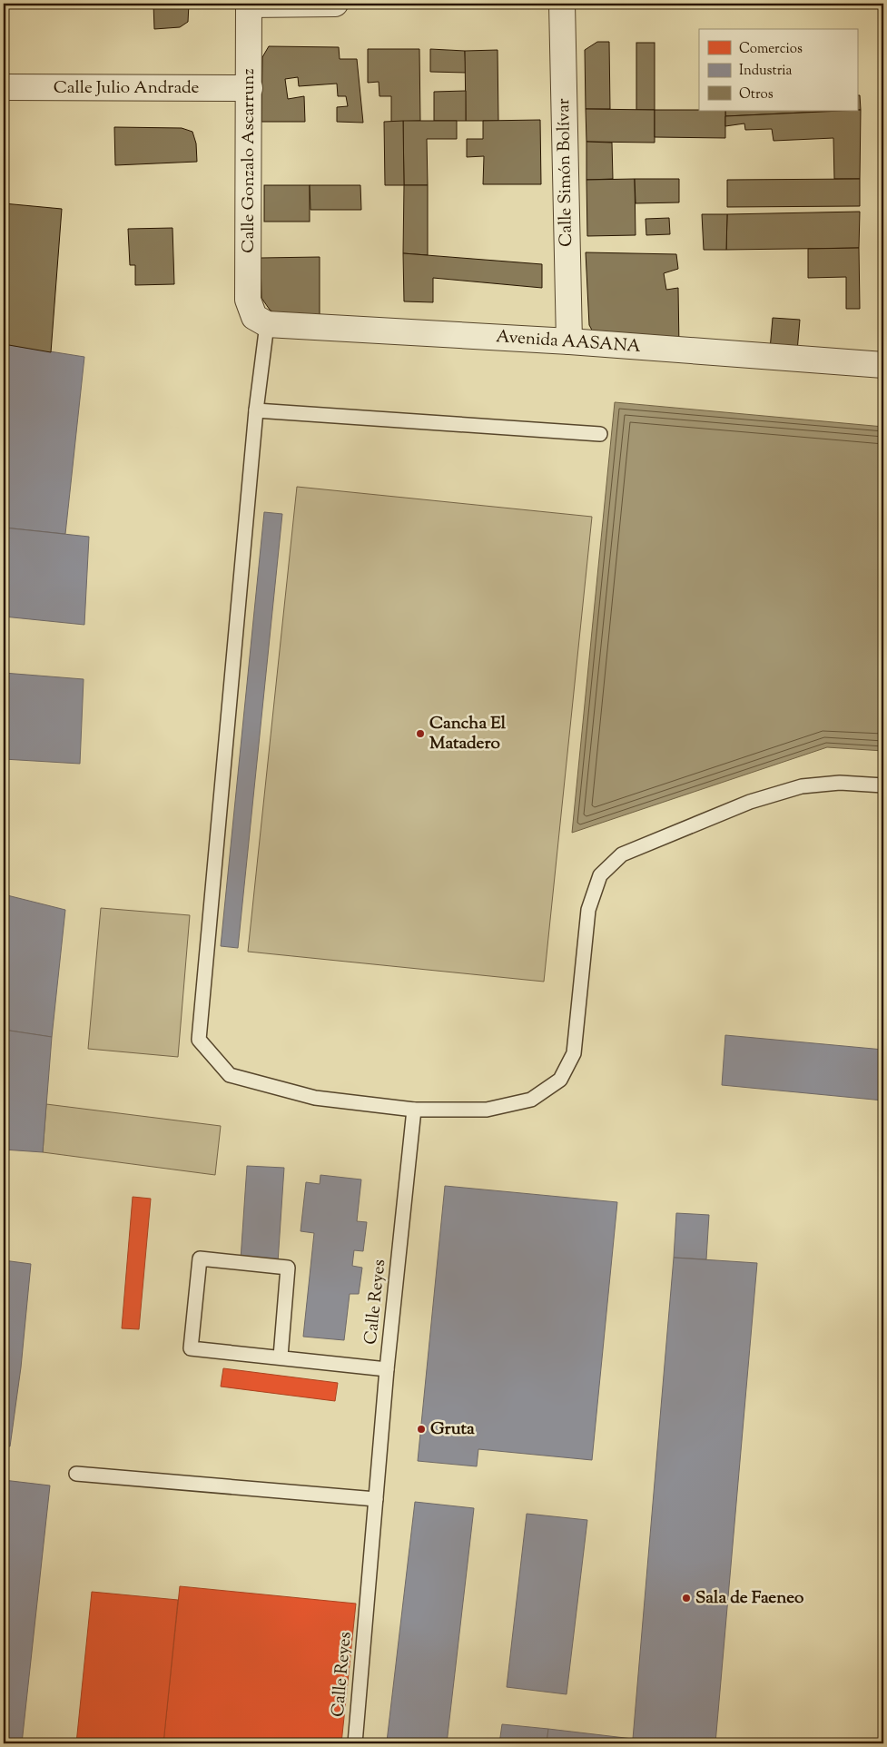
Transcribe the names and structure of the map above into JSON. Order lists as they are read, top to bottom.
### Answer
{
  "streets": {
    "street": [
      "Calle Julio Andrade",
      "Calle Gonzalo Ascarrunz",
      "Calle Simón Bolívar",
      "Avenida AASANA"
    ],
    "lane": ["Calle Reyes"]
  },
  "crossings": [
    ["Calle Julio Andrade", "Calle Gonzalo Ascarrunz"],
    ["Calle Gonzalo Ascarrunz", "Avenida AASANA"],
    ["Calle Simón Bolívar", "Avenida AASANA"]
  ],
  "places": ["Cancha El Matadero", "Gruta", "Sala de Faeneo"],
  "legend": ["Comercios", "Industria", "Otros"]
}
